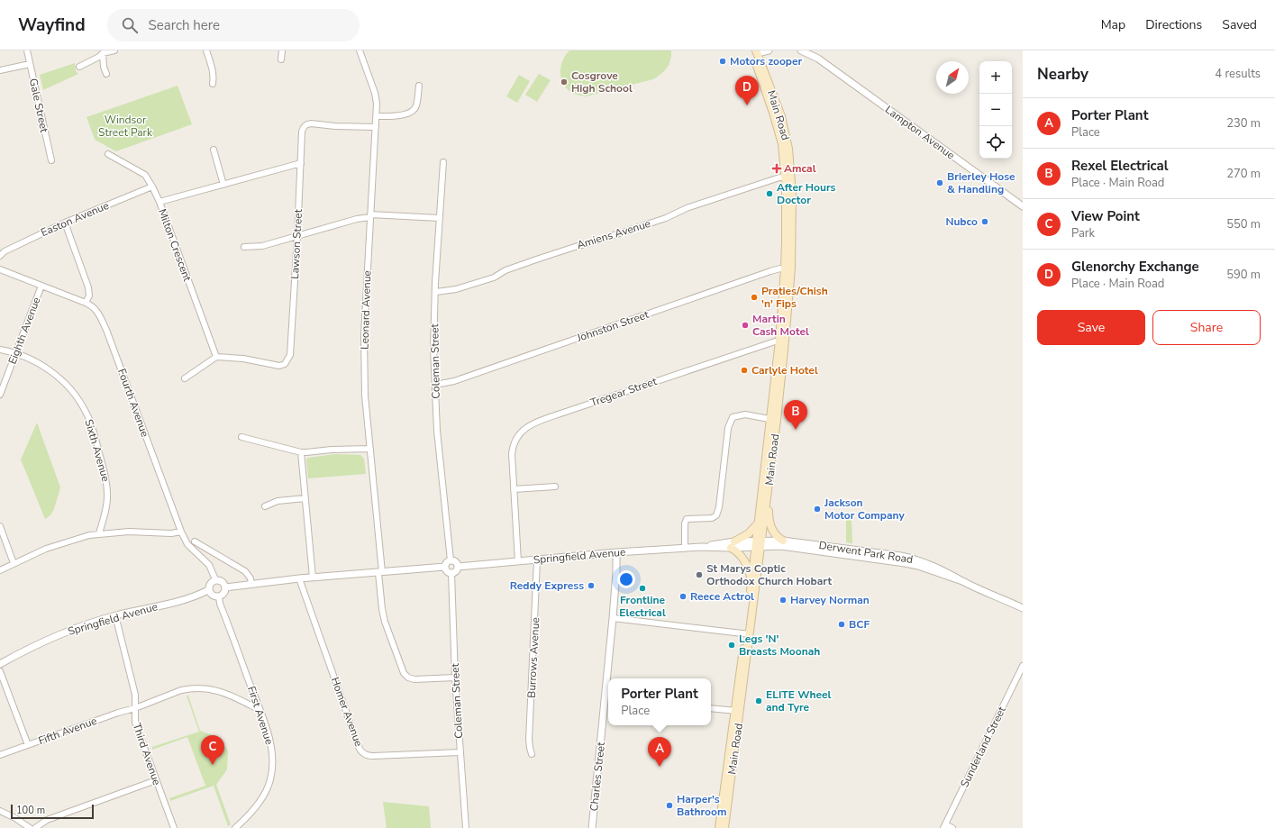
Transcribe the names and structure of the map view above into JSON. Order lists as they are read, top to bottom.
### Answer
{
  "streets": {
    "main road": ["Main Road"],
    "street": [
      "Gale Street",
      "Lampton Avenue",
      "Easton Avenue",
      "Amiens Avenue",
      "Lawson Street",
      "Milton Crescent",
      "Leonard Avenue",
      "Johnston Street",
      "Eighth Avenue",
      "Coleman Street",
      "Tregear Street",
      "Fourth Avenue",
      "Sixth Avenue",
      "Derwent Park Road",
      "Springfield Avenue",
      "Burrows Avenue",
      "Homer Avenue",
      "First Avenue",
      "Fifth Avenue",
      "Sunderland Street",
      "Third Avenue",
      "Charles Street"
    ]
  },
  "crossings": [
    ["Main Road", "Amiens Avenue"],
    ["Main Road", "Johnston Street"],
    ["Main Road", "Tregear Street"],
    ["Main Road", "Derwent Park Road"],
    ["Main Road", "Springfield Avenue"],
    ["Easton Avenue", "Milton Crescent"],
    ["Amiens Avenue", "Coleman Street"],
    ["Lawson Street", "Milton Crescent"],
    ["Lawson Street", "Leonard Avenue"],
    ["Leonard Avenue", "Coleman Street"],
    ["Johnston Street", "Coleman Street"],
    ["Eighth Avenue", "Sixth Avenue"],
    ["Coleman Street", "Springfield Avenue"],
    ["Coleman Street", "Homer Avenue"],
    ["Tregear Street", "Springfield Avenue"],
    ["Fourth Avenue", "Springfield Avenue"],
    ["Fourth Avenue", "First Avenue"],
    ["Derwent Park Road", "Springfield Avenue"],
    ["Springfield Avenue", "Burrows Avenue"],
    ["Springfield Avenue", "First Avenue"],
    ["Springfield Avenue", "Third Avenue"],
    ["Springfield Avenue", "Charles Street"],
    ["First Avenue", "Fifth Avenue"],
    ["Fifth Avenue", "Third Avenue"]
  ],
  "parks": ["Windsor Street Park"],
  "places": {
    "other": [
      "Motors zooper",
      "Cosgrove High School",
      "Brierley Hose & Handling",
      "After Hours Doctor",
      "Nubco",
      "Praties/Chish 'n' Fips",
      "Martin Cash Motel",
      "Carlyle Hotel",
      "Jackson Motor Company",
      "St Marys Coptic Orthodox Church Hobart",
      "Reddy Express",
      "Frontline Electrical",
      "Reece Actrol",
      "Harvey Norman",
      "BCF",
      "Legs 'N' Breasts Moonah",
      "ELITE Wheel and Tyre",
      "Harper's Bathroom"
    ],
    "health": ["Amcal"]
  },
  "scale_bar": "100 m",
  "north": "top right",
  "page": {
    "header": "Wayfind",
    "search": "Search here",
    "nav": ["Map", "Directions", "Saved"],
    "heading": ["Nearby", "4 results"],
    "map_buttons": ["+", "−"],
    "pins": [
      "D",
      "B",
      "C",
      "A"
    ],
    "list": [
      {
        "mark": "A",
        "name": "Porter Plant",
        "note": "Place",
        "value": "230 m"
      },
      {
        "mark": "B",
        "name": "Rexel Electrical",
        "note": "Place · Main Road",
        "value": "270 m"
      },
      {
        "mark": "C",
        "name": "View Point",
        "note": "Park",
        "value": "550 m"
      },
      {
        "mark": "D",
        "name": "Glenorchy Exchange",
        "note": "Place · Main Road",
        "value": "590 m"
      }
    ],
    "buttons": ["Save", "Share"],
    "popup": ["Porter Plant", "Place"],
    "scale": "100 m"
  }
}
